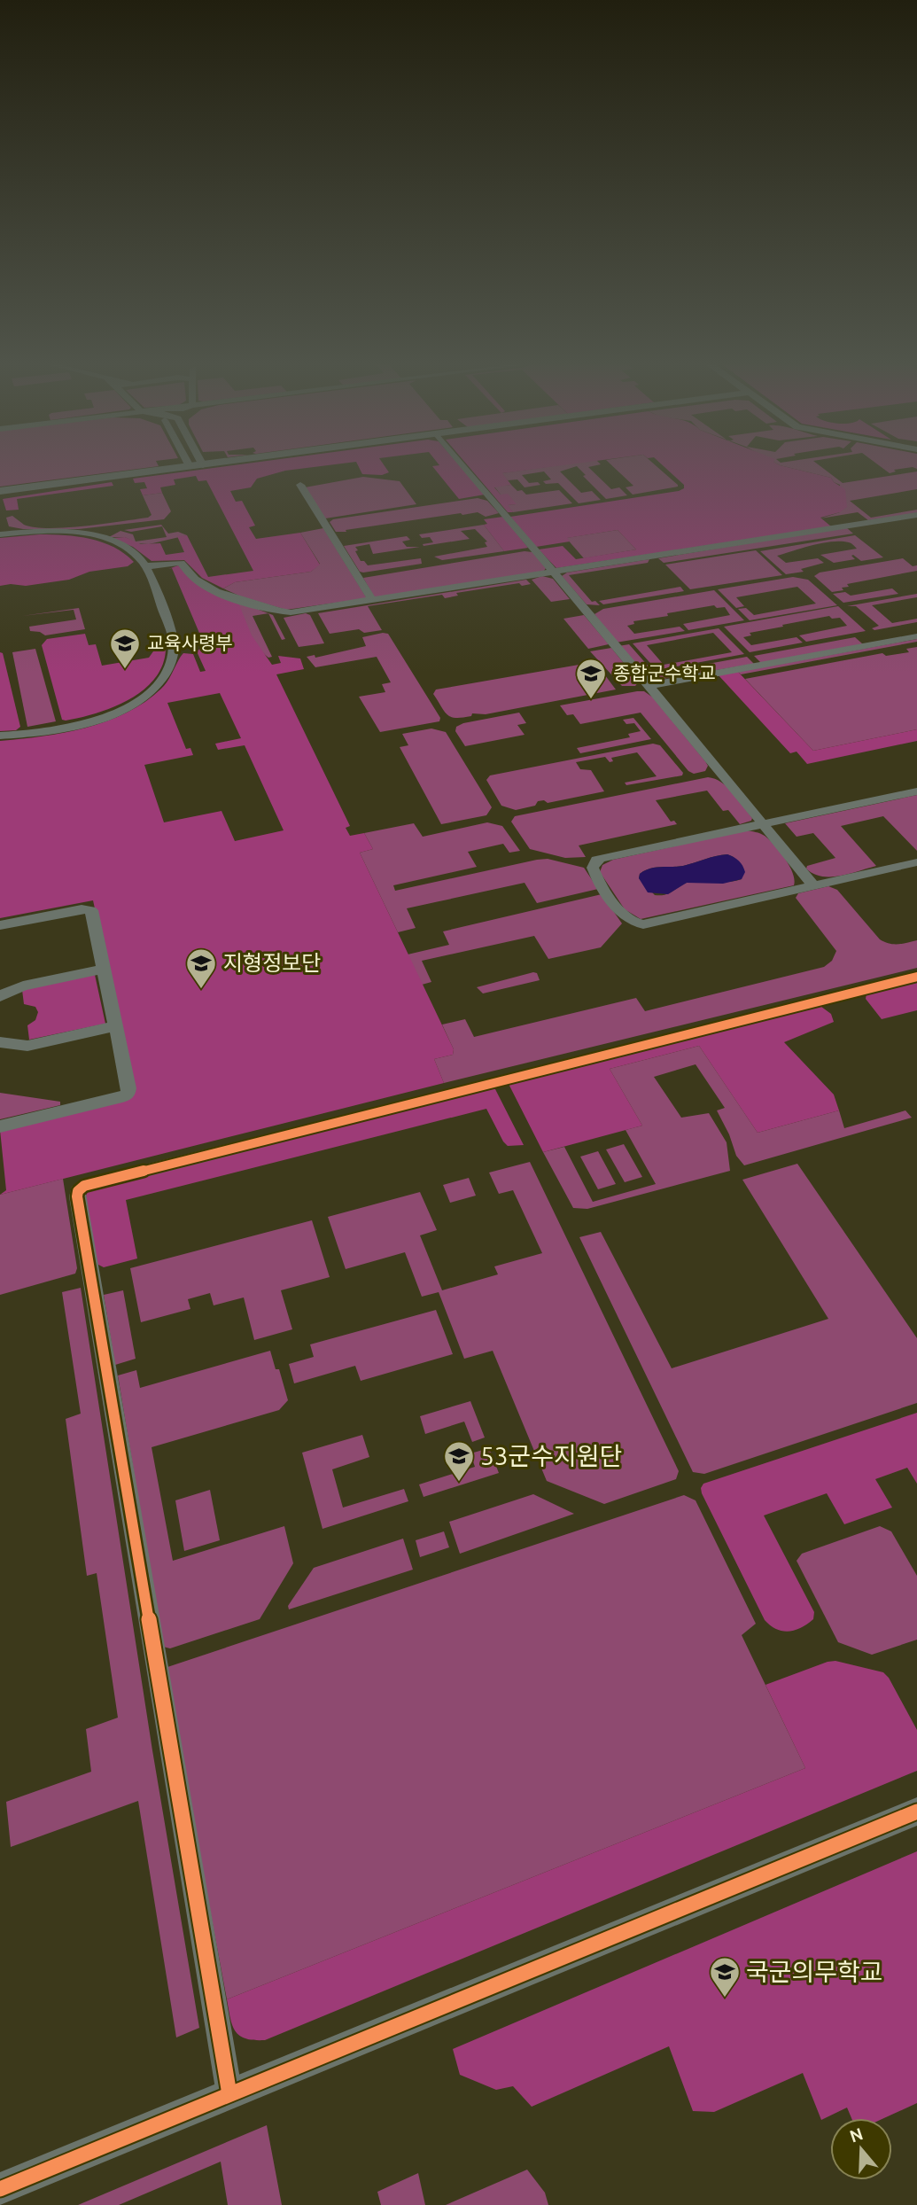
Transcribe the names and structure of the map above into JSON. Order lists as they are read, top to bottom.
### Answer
{
  "places": {
    "school or university": [
      "교육사령부",
      "종합군수학교",
      "지형정보단",
      "53군수지원단",
      "국군의무학교"
    ]
  },
  "north": "top"
}
